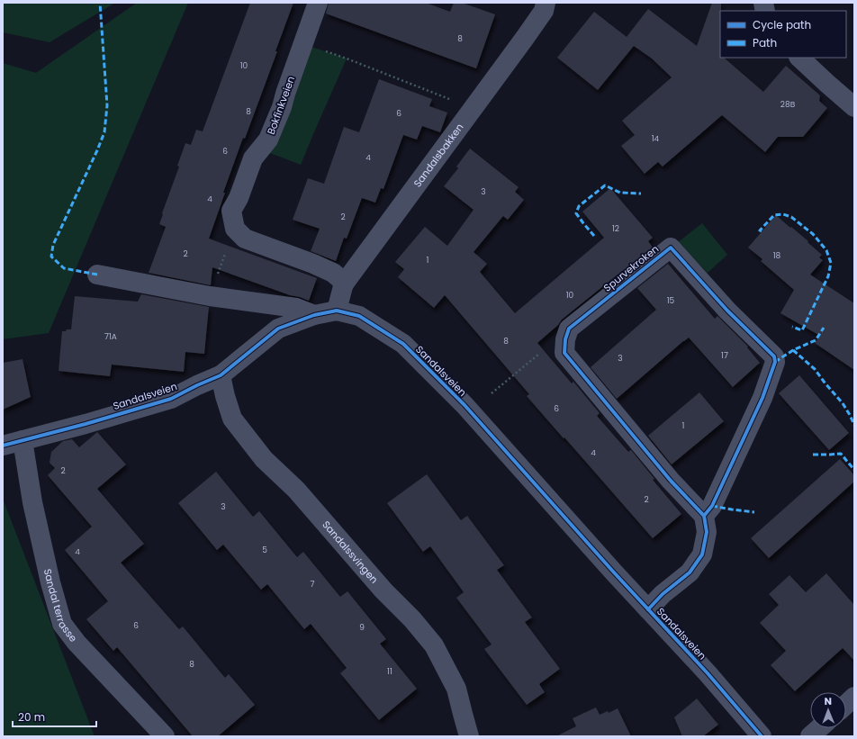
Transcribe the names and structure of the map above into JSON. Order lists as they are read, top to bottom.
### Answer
{
  "streets": {
    "street": [
      "Bokfinkveien",
      "Sandalsbakken",
      "Spurvekroken",
      "Sandalsveien",
      "Sandalssvingen",
      "Sandal terrasse"
    ]
  },
  "crossings": [
    ["Sandalsbakken", "Sandalsveien"],
    ["Sandalsveien", "Sandalssvingen"],
    ["Sandalsveien", "Sandal terrasse"]
  ],
  "house_numbers": [
    "8",
    "10",
    "28B",
    "8",
    "6",
    "14",
    "6",
    "4",
    "3",
    "4",
    "2",
    "12",
    "2",
    "18",
    "1",
    "10",
    "15",
    "71A",
    "8",
    "17",
    "3",
    "6",
    "1",
    "4",
    "2",
    "2",
    "3",
    "5",
    "4",
    "7",
    "6",
    "9",
    "8",
    "11"
  ],
  "legend": ["Cycle path", "Path"],
  "scale_bar": "20 m",
  "north": "top"
}
